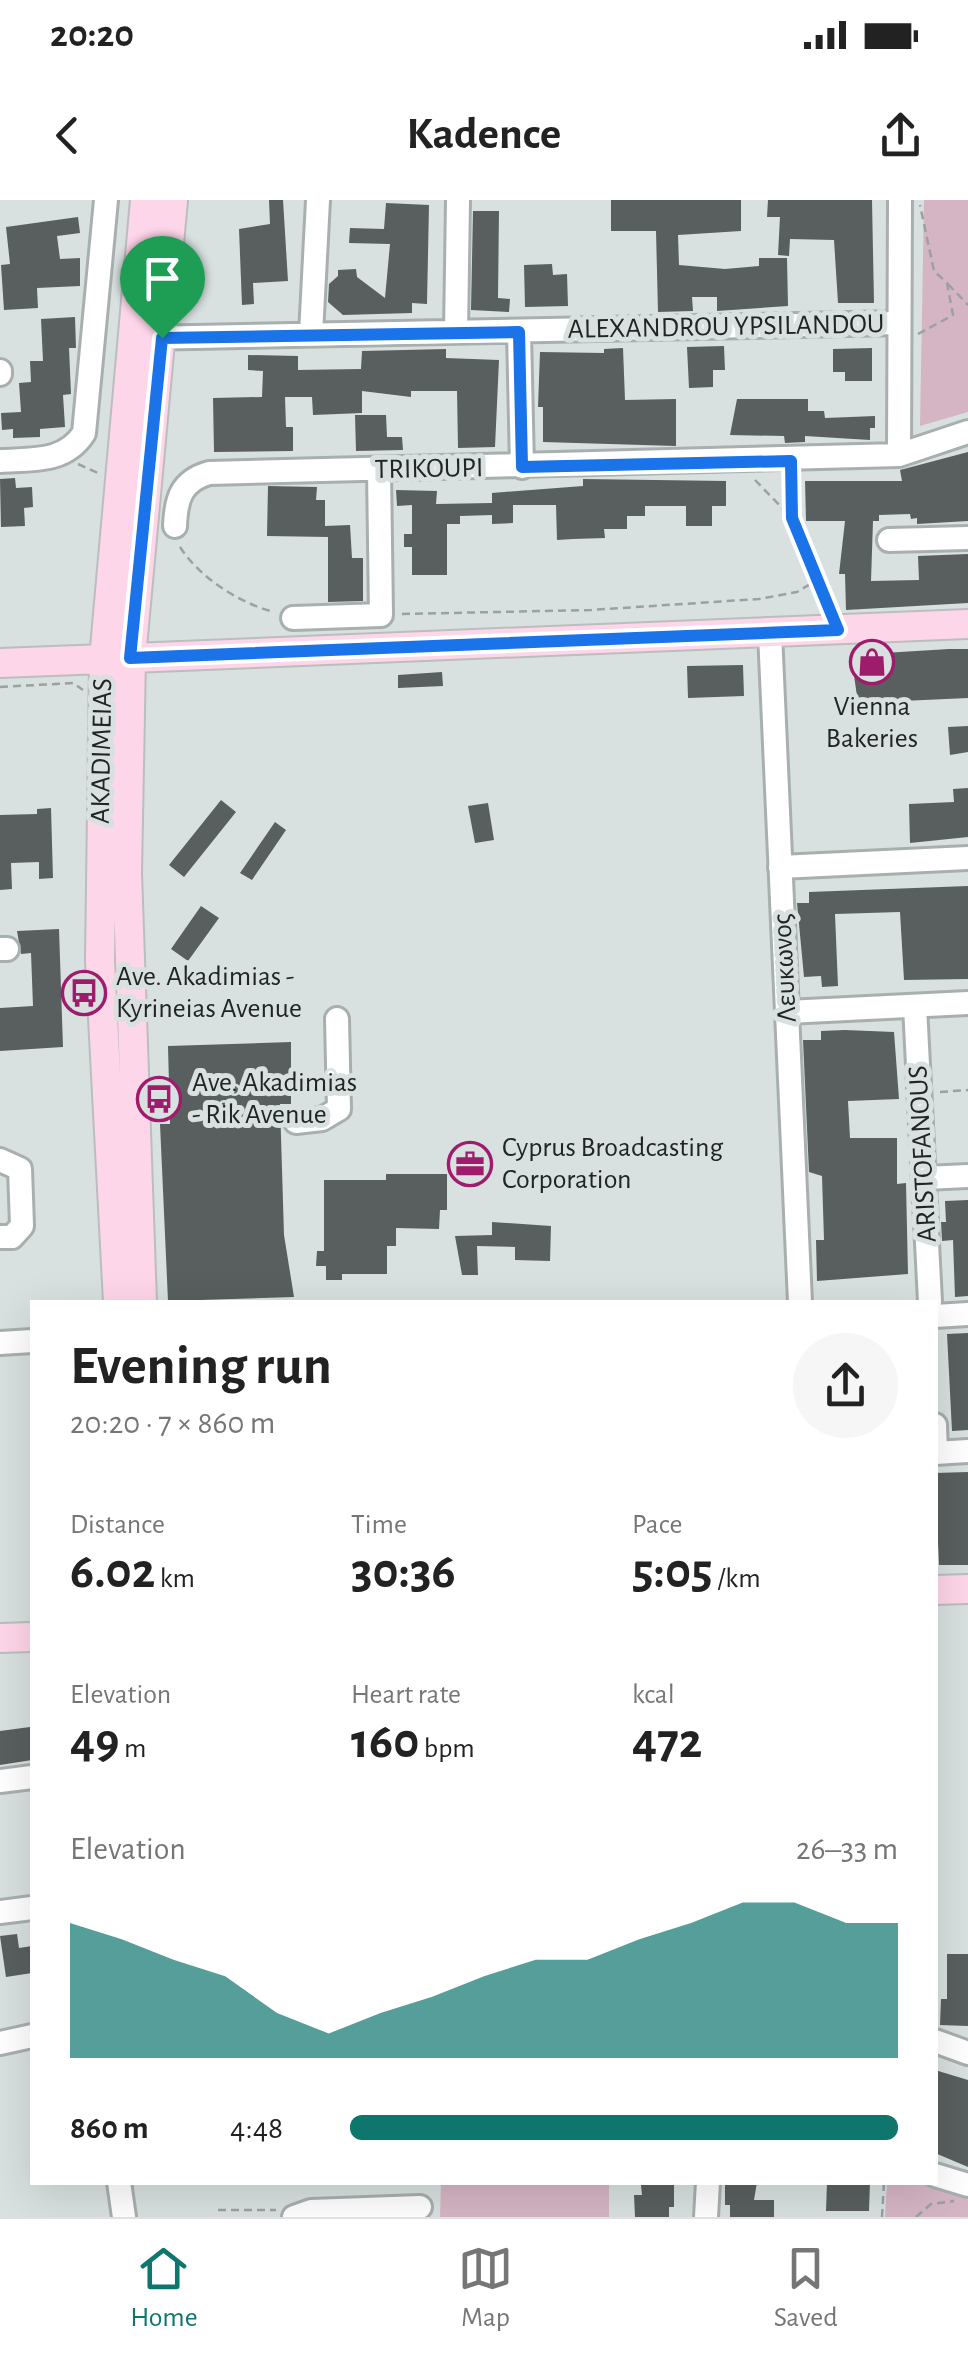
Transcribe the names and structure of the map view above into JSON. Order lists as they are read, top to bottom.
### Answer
{
  "streets": {
    "main road": ["AKADIMEIAS"],
    "street": [
      "ALEXANDROU YPSILANDOU",
      "TRIKOUPI",
      "Λευκωνος",
      "ARISTOFANOUS"
    ]
  },
  "crossings": [
    ["ALEXANDROU YPSILANDOU", "AKADIMEIAS"]
  ],
  "places": {
    "shop": ["Vienna Bakeries"],
    "bus stop": ["Ave. Akadimias - Kyrineias Avenue", "Ave. Akadimias - Rik Avenue"],
    "office": ["Cyprus Broadcasting Corporation"]
  },
  "page": {
    "status": "20:20",
    "header": "Kadence",
    "heading": ["Evening run", "20:20 · 7 × 860 m"],
    "stats": [
      ["Distance", "6.02 km"],
      ["Time", "30:36"],
      ["Pace", "5:05 /km"],
      ["Elevation", "49 m"],
      ["Heart rate", "160 bpm"],
      ["kcal", "472"]
    ],
    "chart": ["Elevation", "26–33 m"],
    "list": [
      {
        "name": "860 m",
        "note": "4:48"
      }
    ],
    "tabs": ["Home", "Map", "Saved"]
  }
}
